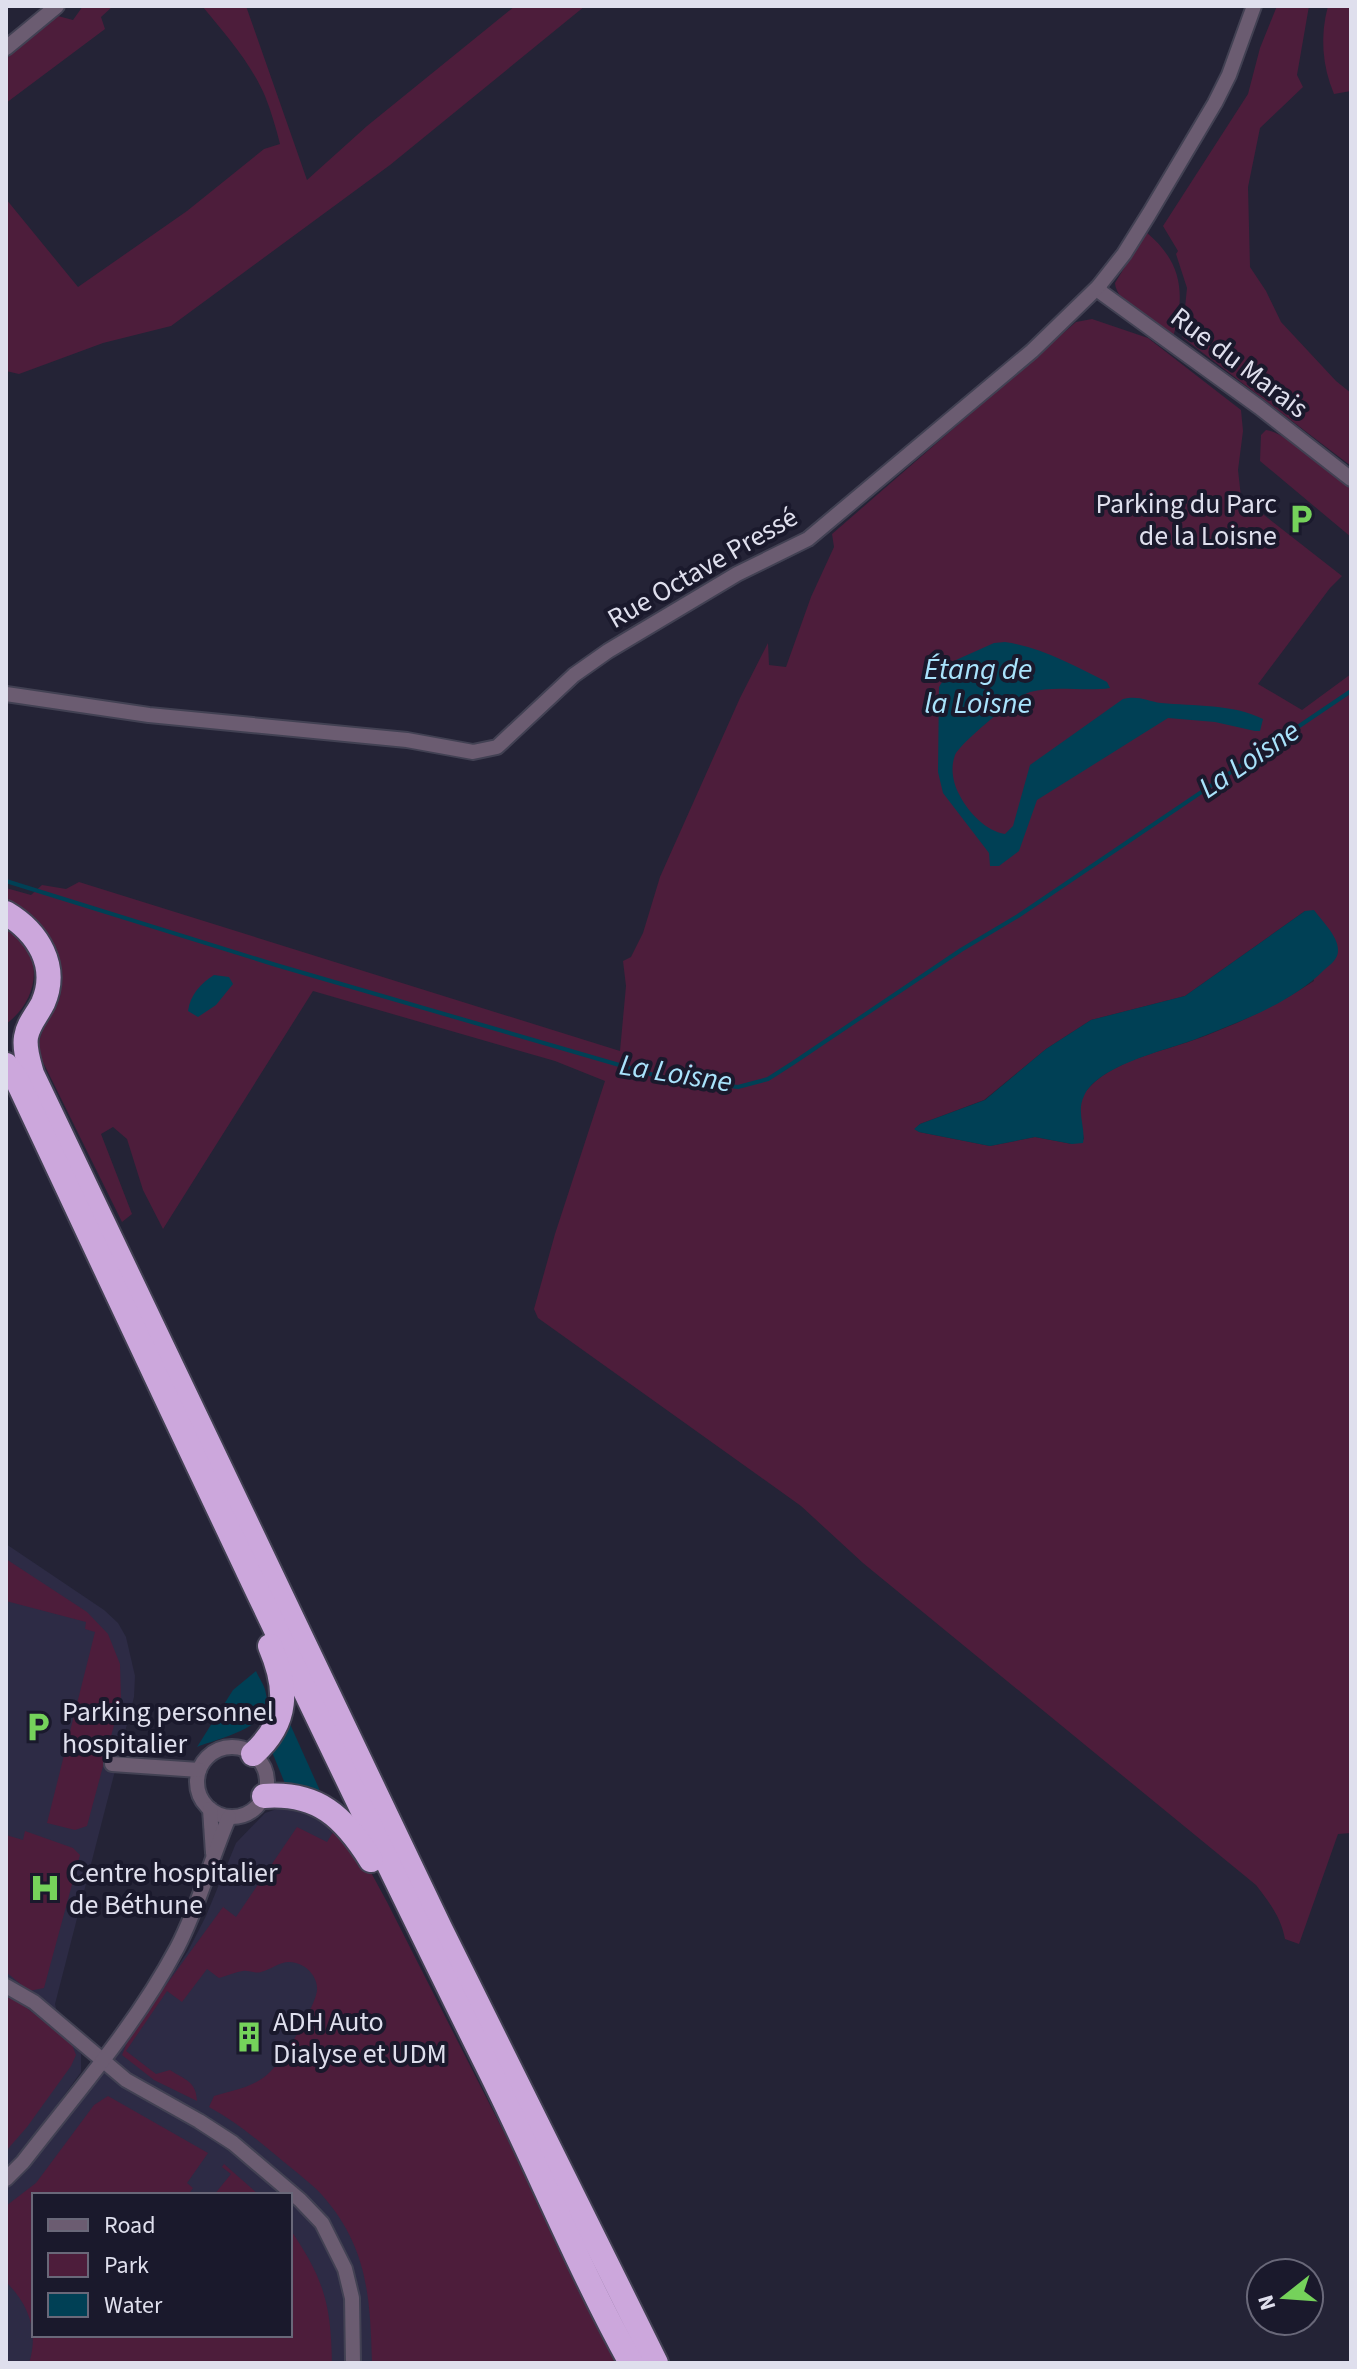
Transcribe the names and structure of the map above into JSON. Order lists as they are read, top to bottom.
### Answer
{
  "streets": {
    "street": ["Rue du Marais", "Rue Octave Pressé"]
  },
  "crossings": [
    ["Rue du Marais", "Rue Octave Pressé"]
  ],
  "water": ["Étang de la Loisne", "La Loisne"],
  "places": {
    "parking": ["Parking du Parc de la Loisne", "Parking personnel hospitalier"],
    "hospital": ["Centre hospitalier de Béthune"],
    "building": ["ADH Auto Dialyse et UDM"]
  },
  "legend": ["Road", "Park", "Water"],
  "north": "left"
}
